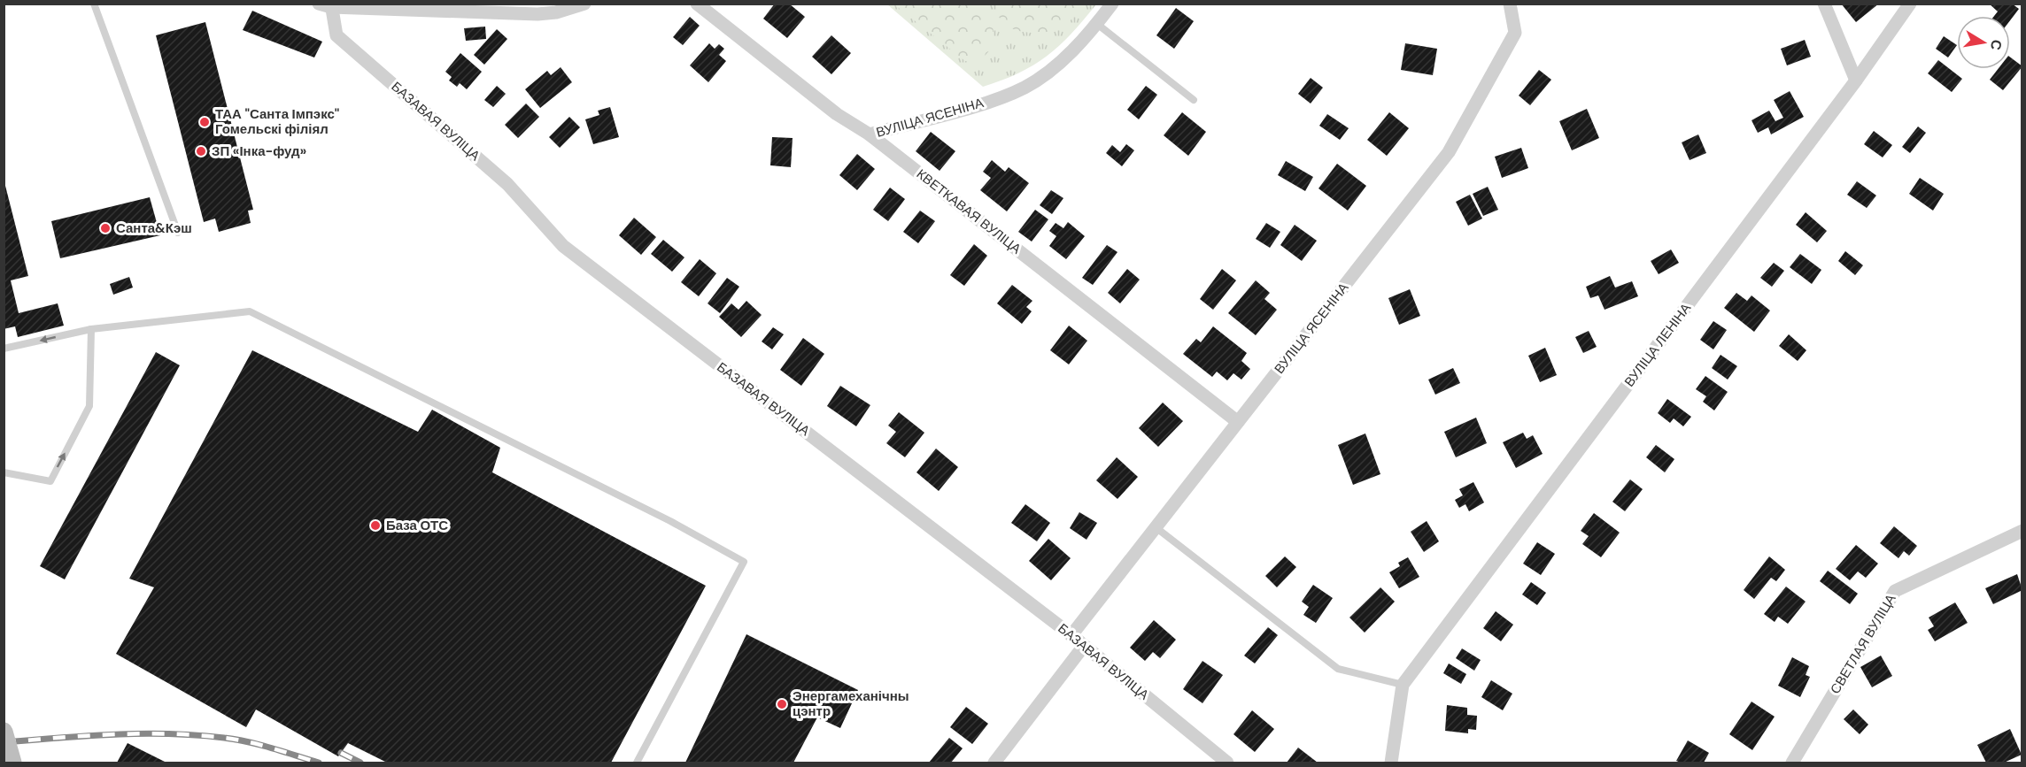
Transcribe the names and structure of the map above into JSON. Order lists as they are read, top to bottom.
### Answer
{
  "streets": {
    "street": [
      "ВУЛІЦА ЯСЕНІНА",
      "БАЗАВАЯ ВУЛІЦА",
      "КВЕТКАВАЯ ВУЛІЦА",
      "ВУЛІЦА ЛЕНІНА",
      "СВЕТЛАЯ ВУЛІЦА"
    ]
  },
  "crossings": [
    ["ВУЛІЦА ЯСЕНІНА", "БАЗАВАЯ ВУЛІЦА"],
    ["ВУЛІЦА ЯСЕНІНА", "КВЕТКАВАЯ ВУЛІЦА"]
  ],
  "places": [
    "ТАА \"Санта Імпэкс\" Гомельскі філіял",
    "ЗП «Інка-фуд»",
    "Санта&Кэш",
    "База ОТС",
    "Энергамеханічны цэнтр"
  ],
  "north": "right"
}
